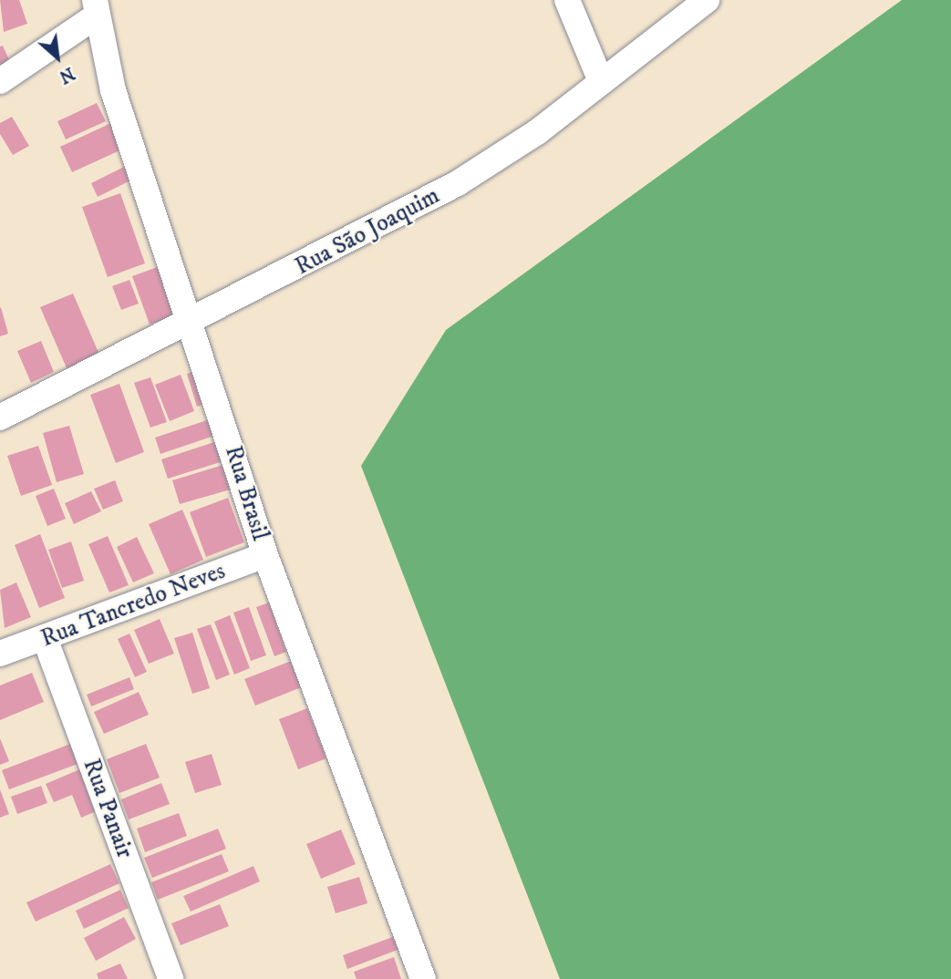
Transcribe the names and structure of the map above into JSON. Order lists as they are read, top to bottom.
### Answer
{
  "streets": {
    "street": [
      "Rua São Joaquim",
      "Rua Brasil",
      "Rua Tancredo Neves",
      "Rua Panair"
    ]
  },
  "crossings": [
    ["Rua São Joaquim", "Rua Brasil"],
    ["Rua Brasil", "Rua Tancredo Neves"],
    ["Rua Tancredo Neves", "Rua Panair"]
  ],
  "north": "bottom right"
}
